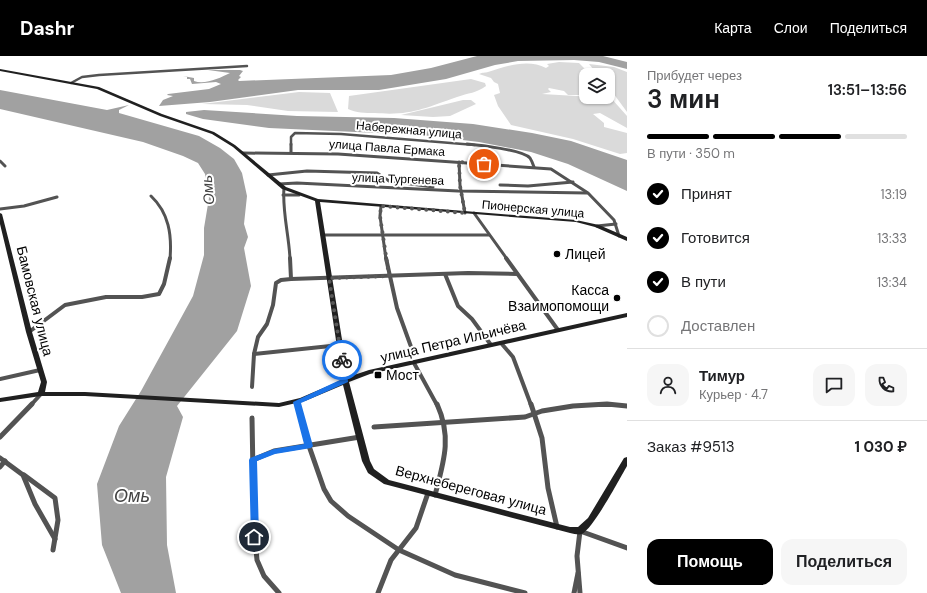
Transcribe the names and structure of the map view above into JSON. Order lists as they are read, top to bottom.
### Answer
{
  "streets": {
    "street": [
      "Набережная улица",
      "улица Павла Ермака",
      "улица Тургенева",
      "Пионерская улица",
      "Бамовская улица",
      "улица Петра Ильичёва",
      "Верхнебереговая улица"
    ]
  },
  "crossings": [
    ["Набережная улица", "улица Павла Ермака"],
    ["улица Павла Ермака", "улица Тургенева"],
    ["улица Павла Ермака", "Пионерская улица"],
    ["улица Тургенева", "Пионерская улица"],
    ["Пионерская улица", "Верхнебереговая улица"],
    ["Бамовская улица", "улица Петра Ильичёва"],
    ["улица Петра Ильичёва", "Верхнебереговая улица"]
  ],
  "water": ["Омь"],
  "places": {
    "other": ["Лицей", "Касса Взаимопомощи"],
    "transit": ["Мост"]
  },
  "page": {
    "header": "Dashr",
    "nav": ["Карта", "Слои", "Поделиться"],
    "heading": ["3 мин", "Прибудет через", "13:51–13:56"],
    "panel": [
      "Тимур",
      "Курьер · 4.7",
      "Заказ #9513",
      "1 030 ₽"
    ],
    "bar": "В пути · 350 m",
    "list": [
      ["Принят", "13:19"],
      ["Готовится", "13:33"],
      ["В пути", "13:34"],
      "Доставлен"
    ],
    "buttons": ["Помощь", "Поделиться"]
  }
}
